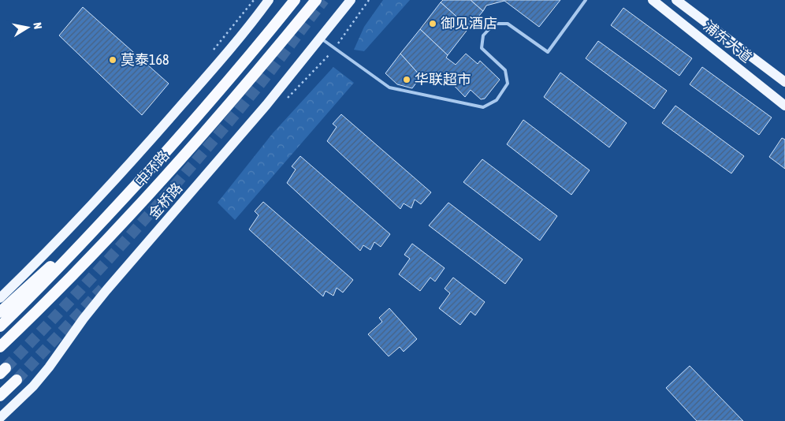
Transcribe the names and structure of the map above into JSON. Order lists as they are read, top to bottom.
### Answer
{
  "streets": {
    "highway": ["中环路"],
    "main road": ["浦东大道", "金桥路"]
  },
  "places": ["御见酒店", "莫泰168", "华联超市"],
  "north": "right"
}
